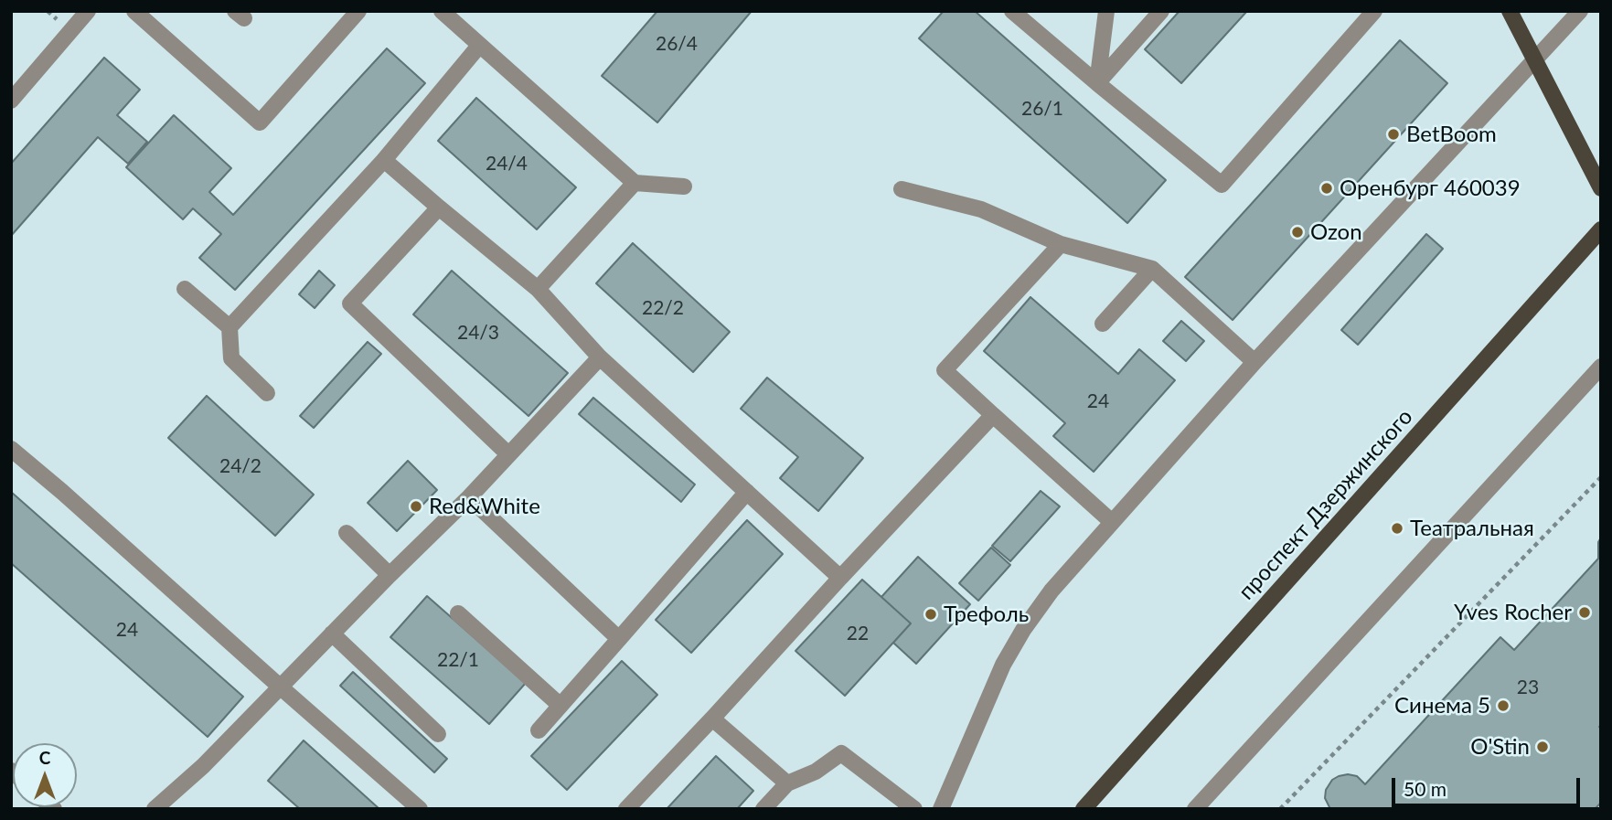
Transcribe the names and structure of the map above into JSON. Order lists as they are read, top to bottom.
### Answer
{
  "streets": {
    "main road": ["проспект Дзержинского"]
  },
  "places": [
    "BetBoom",
    "Оренбург 460039",
    "Ozon",
    "Red&White",
    "Театральная",
    "Yves Rocher",
    "Трефоль",
    "Синема 5",
    "O'Stin"
  ],
  "house_numbers": [
    "26/4",
    "26/1",
    "24/4",
    "22/2",
    "24/3",
    "24",
    "24/2",
    "24",
    "22",
    "22/1",
    "23"
  ],
  "scale_bar": "50 m",
  "north": "top"
}
